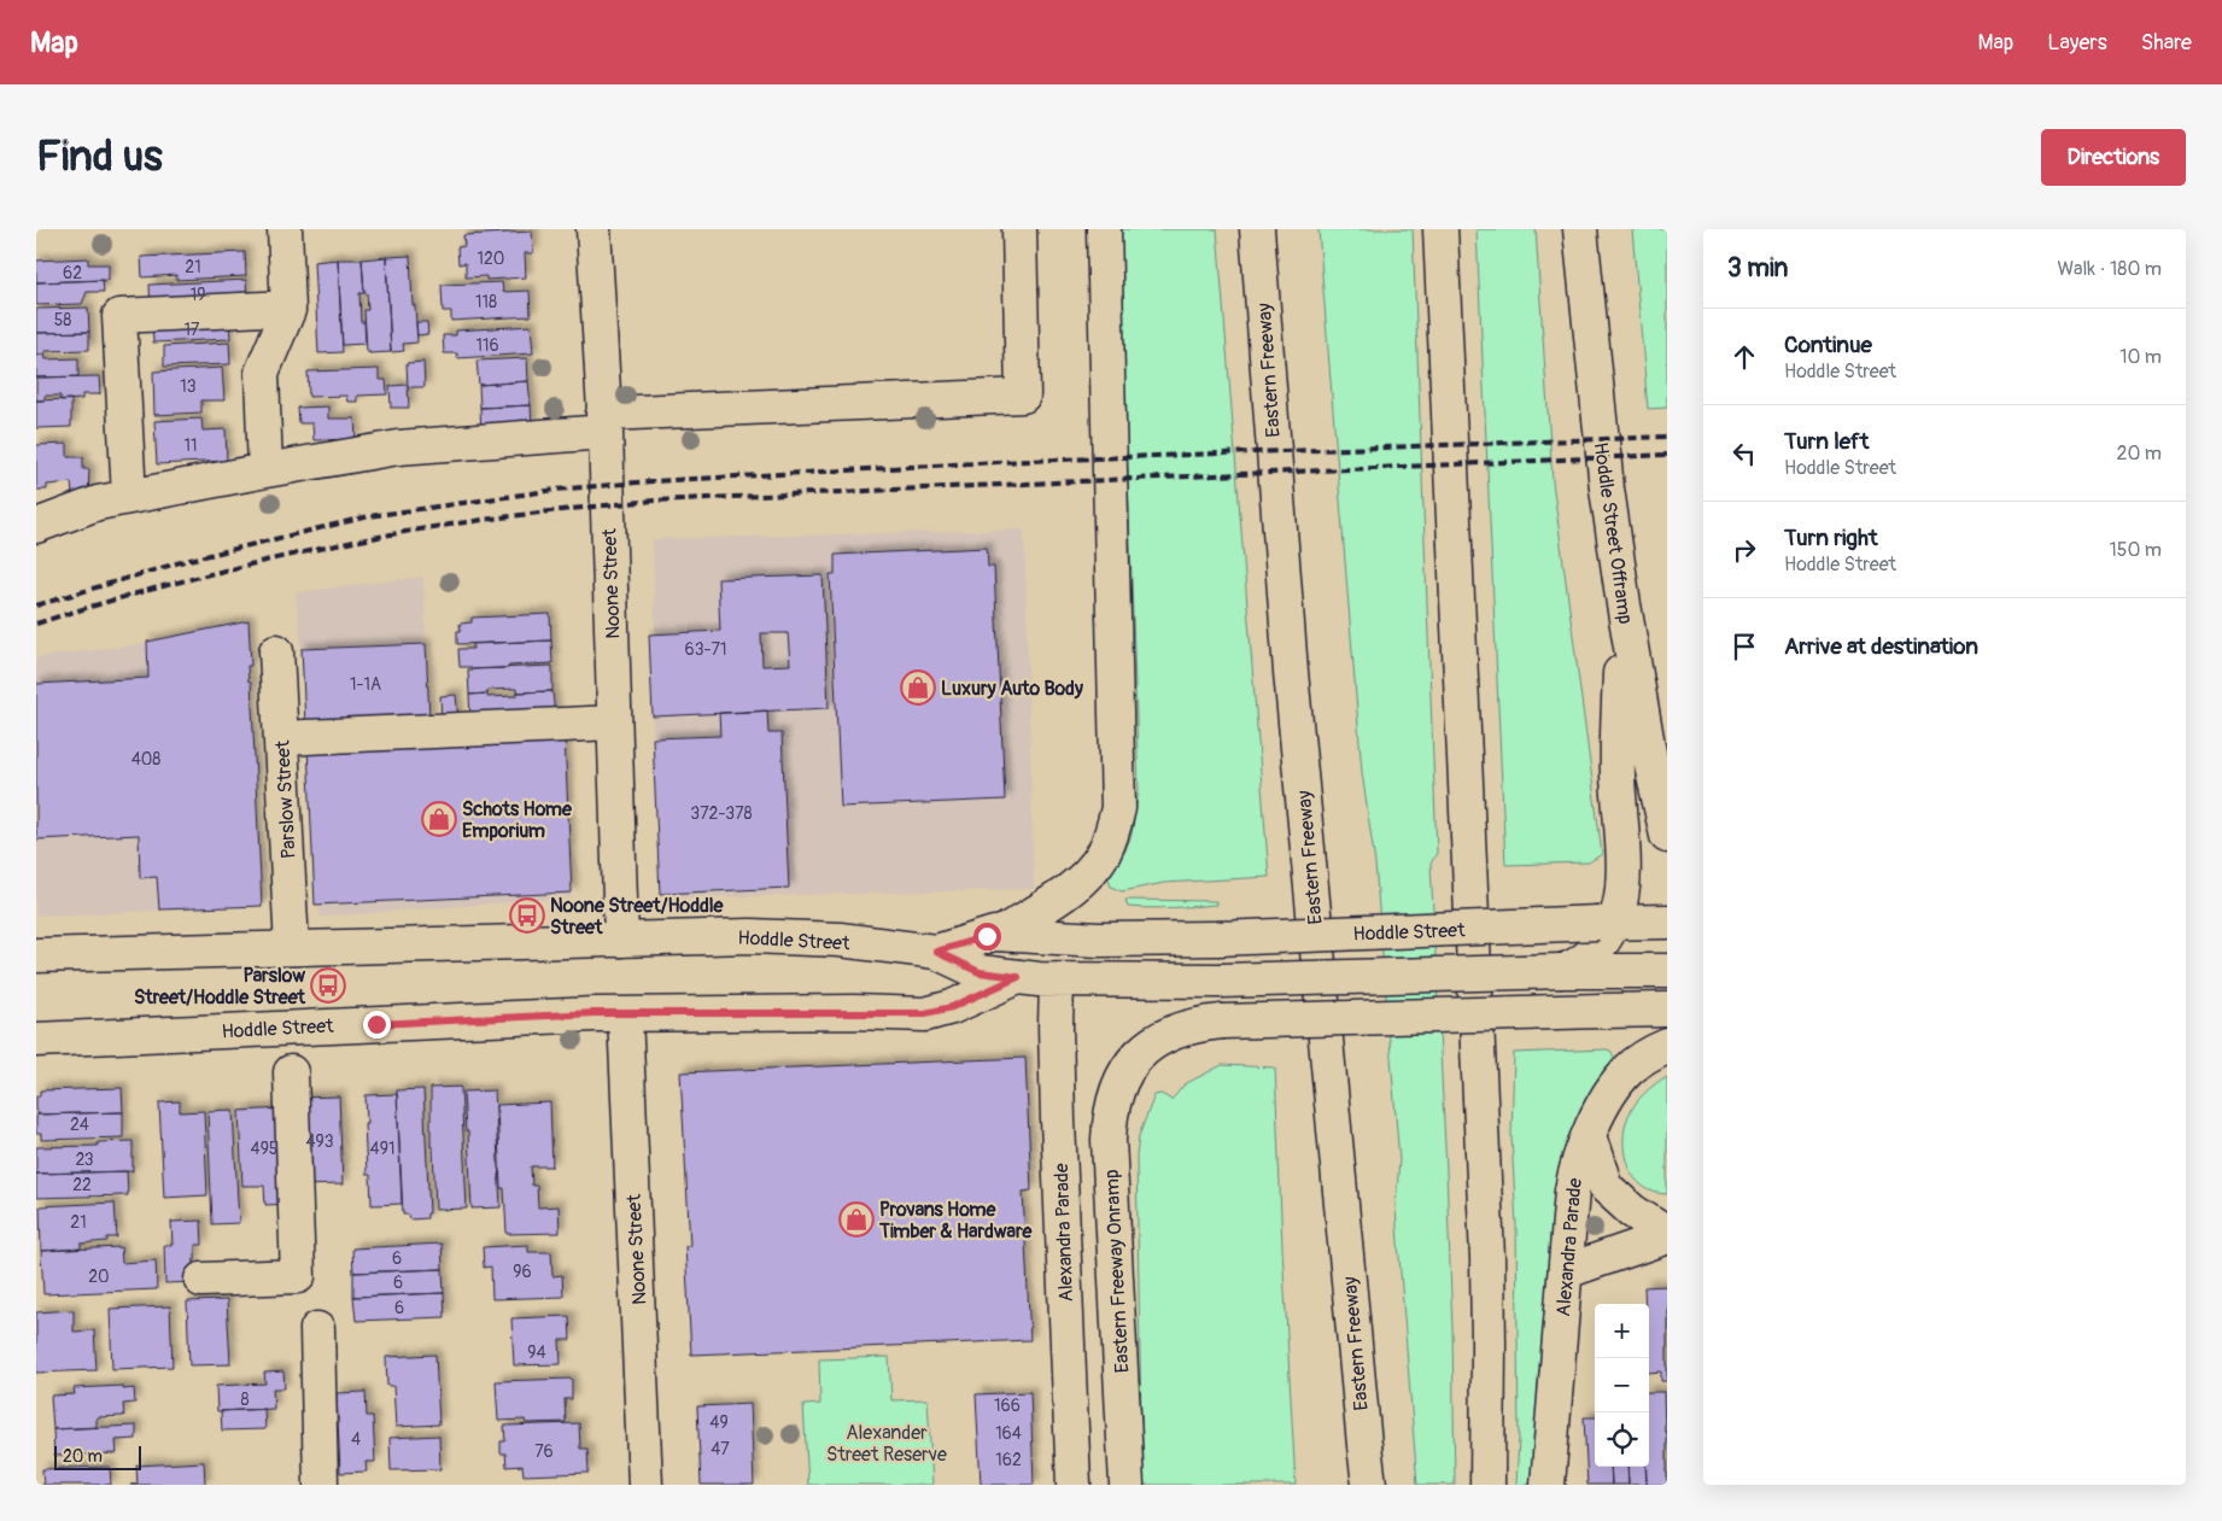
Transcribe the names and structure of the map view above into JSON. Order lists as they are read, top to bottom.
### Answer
{
  "streets": {
    "main road": [
      "Eastern Freeway",
      "Hoddle Street Offramp",
      "Noone Street",
      "Parslow Street",
      "Hoddle Street",
      "Alexandra Parade",
      "Eastern Freeway Onramp"
    ]
  },
  "crossings": [
    ["Noone Street", "Hoddle Street"],
    ["Parslow Street", "Hoddle Street"],
    ["Hoddle Street", "Alexandra Parade"]
  ],
  "parks": ["Alexander Street Reserve"],
  "places": {
    "shop": ["Luxury Auto Body", "Schots Home Emporium", "Provans Home Timber & Hardware"],
    "bus stop": ["Noone Street/Hoddle Street", "Parslow Street/Hoddle Street"]
  },
  "house_numbers": [
    "120",
    "21",
    "62",
    "19",
    "118",
    "58",
    "17",
    "116",
    "13",
    "11",
    "63-71",
    "1-1A",
    "408",
    "372-378",
    "24",
    "493",
    "495",
    "491",
    "23",
    "22",
    "21",
    "6",
    "96",
    "20",
    "6",
    "6",
    "94",
    "8",
    "166",
    "49",
    "164",
    "4",
    "47",
    "76",
    "162"
  ],
  "scale_bar": "20 m",
  "page": {
    "header": "Map",
    "nav": ["Map", "Layers", "Share"],
    "buttons": "Directions",
    "title": "Find us",
    "heading": ["3 min", "Walk · 180 m"],
    "list": [
      ["Continue", "Hoddle Street", "10 m"],
      ["Turn left", "Hoddle Street", "20 m"],
      ["Turn right", "Hoddle Street", "150 m"],
      "Arrive at destination"
    ],
    "map_buttons": ["+", "−"],
    "scale": "20 m"
  }
}
